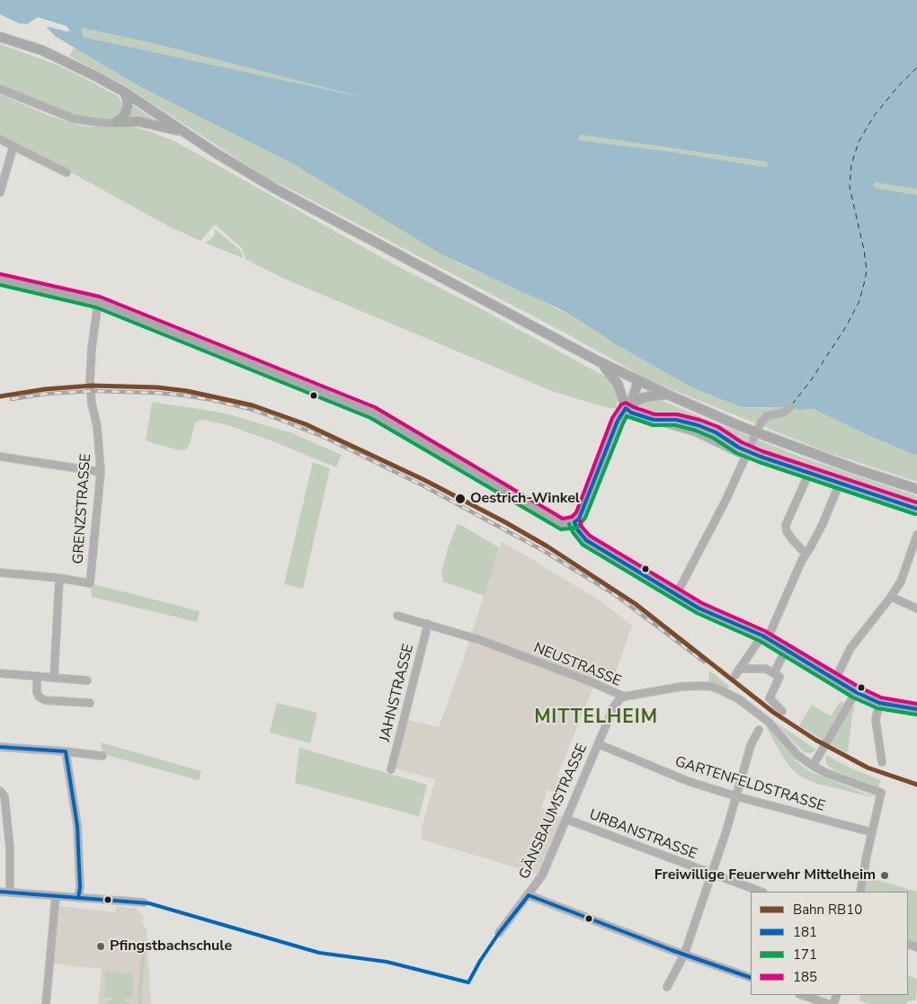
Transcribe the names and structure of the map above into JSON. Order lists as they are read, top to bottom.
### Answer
{
  "streets": {
    "street": [
      "GRENZSTRASSE",
      "NEUSTRASSE",
      "JAHNSTRASSE",
      "GARTENFELDSTRASSE",
      "GÄNSBAUMSTRASSE",
      "URBANSTRASSE"
    ]
  },
  "crossings": [
    ["NEUSTRASSE", "JAHNSTRASSE"],
    ["NEUSTRASSE", "GARTENFELDSTRASSE"],
    ["NEUSTRASSE", "GÄNSBAUMSTRASSE"],
    ["GARTENFELDSTRASSE", "GÄNSBAUMSTRASSE"],
    ["GÄNSBAUMSTRASSE", "URBANSTRASSE"]
  ],
  "districts": ["MITTELHEIM"],
  "places": ["Oestrich-Winkel", "Freiwillige Feuerwehr Mittelheim", "Pfingstbachschule"],
  "lines": [
    "transit line 185",
    "transit line 171",
    "rail line RB10",
    "transit line 181"
  ],
  "legend": [
    "Bahn RB10",
    "181",
    "171",
    "185"
  ]
}
